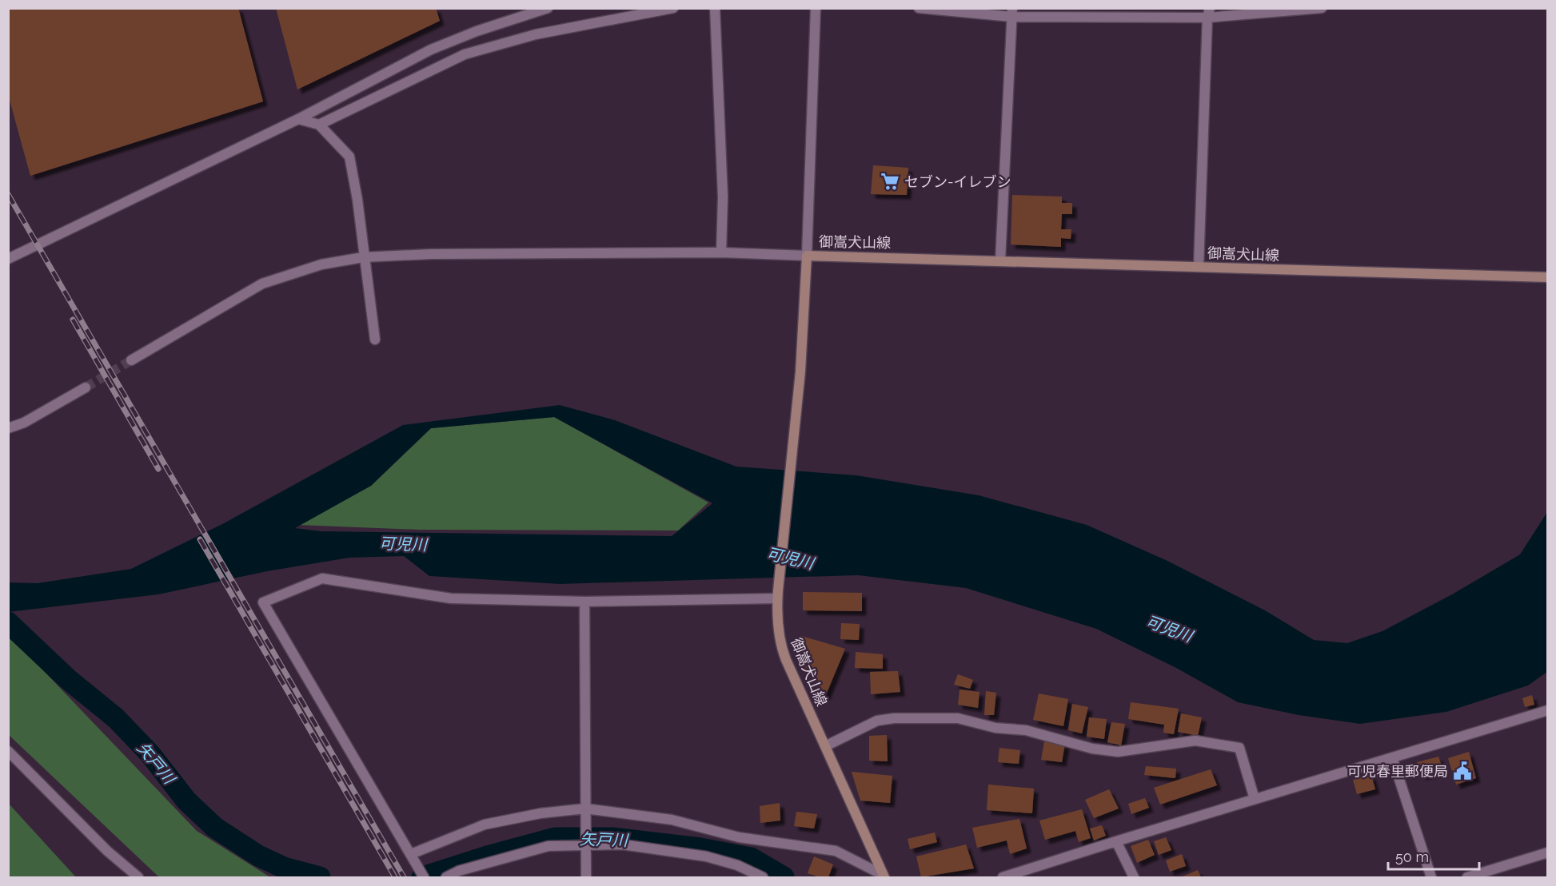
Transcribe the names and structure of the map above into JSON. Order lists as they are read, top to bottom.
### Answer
{
  "streets": {
    "main road": ["御嵩犬山線"]
  },
  "water": ["可児川", "矢戸川"],
  "places": {
    "supermarket": ["セブン-イレブン"],
    "public building": ["可児春里郵便局"]
  },
  "scale_bar": "50 m"
}
